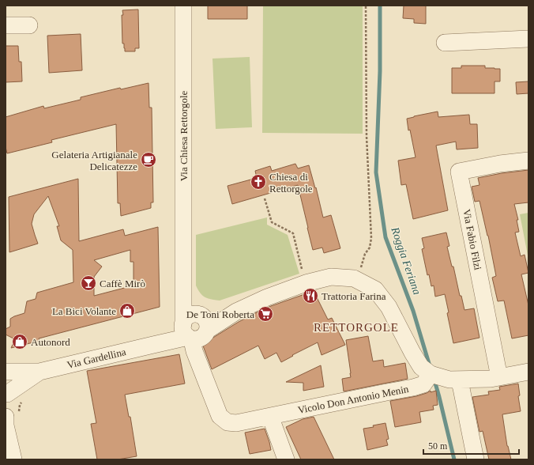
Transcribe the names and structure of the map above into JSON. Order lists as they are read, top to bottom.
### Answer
{
  "streets": {
    "street": [
      "Via Chiesa Rettorgole",
      "Via Fabio Filzi",
      "Via Gardellina",
      "Vicolo Don Antonio Menin"
    ]
  },
  "crossings": [
    ["Via Chiesa Rettorgole", "Via Gardellina"],
    ["Via Chiesa Rettorgole", "Vicolo Don Antonio Menin"],
    ["Via Gardellina", "Vicolo Don Antonio Menin"]
  ],
  "districts": ["RETTORGOLE"],
  "water": ["Roggia Feriana"],
  "places": {
    "cafe": ["Gelateria Artigianale Delicatezze"],
    "church": ["Chiesa di Rettorgole"],
    "bar": ["Caffè Mirò"],
    "restaurant": ["Trattoria Farina"],
    "shop": ["La Bici Volante", "Autonord"],
    "supermarket": ["De Toni Roberta"]
  },
  "scale_bar": "50 m"
}
